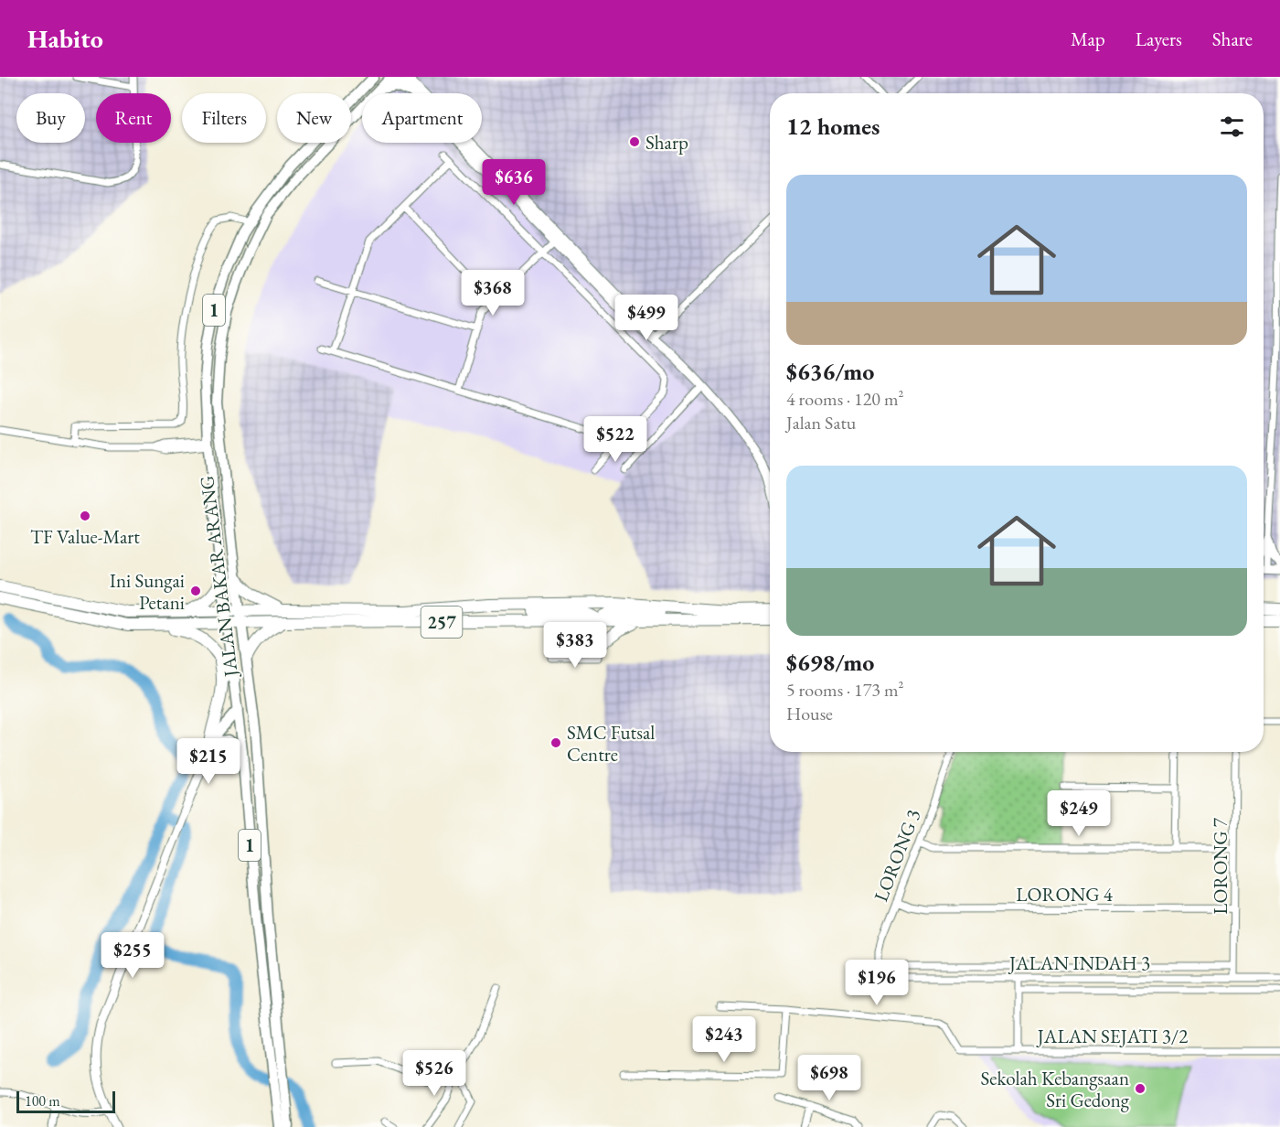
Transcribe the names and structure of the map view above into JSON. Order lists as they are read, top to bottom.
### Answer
{
  "streets": {
    "highway": ["257"],
    "main road": ["1", "JALAN BAKAR ARANG"],
    "street": [
      "LORONG 3",
      "LORONG 7",
      "LORONG 4",
      "JALAN INDAH 3",
      "JALAN SEJATI 3/2"
    ]
  },
  "crossings": [
    ["JALAN BAKAR ARANG", "257"],
    ["LORONG 3", "LORONG 4"],
    ["LORONG 3", "JALAN INDAH 3"],
    ["LORONG 7", "LORONG 4"],
    ["LORONG 7", "JALAN INDAH 3"],
    ["JALAN INDAH 3", "JALAN SEJATI 3/2"]
  ],
  "places": [
    "Sharp",
    "TF Value-Mart",
    "Ini Sungai Petani",
    "SMC Futsal Centre",
    "Sekolah Kebangsaan Sri Gedong"
  ],
  "scale_bar": "100 m",
  "page": {
    "header": "Habito",
    "nav": ["Map", "Layers", "Share"],
    "chip": [
      "Buy",
      "Rent",
      "Filters",
      "New",
      "Apartment"
    ],
    "heading": "12 homes",
    "price": [
      "$636",
      "$368",
      "$499",
      "$522",
      "$383",
      "$215",
      "$249",
      "$255",
      "$196",
      "$243",
      "$526",
      "$698"
    ],
    "list": [
      {
        "name": "$636/mo",
        "note": "4 rooms · 120 m² · Jalan Satu"
      },
      {
        "name": "$698/mo",
        "note": "5 rooms · 173 m² · House"
      }
    ],
    "scale": "100 m"
  }
}
